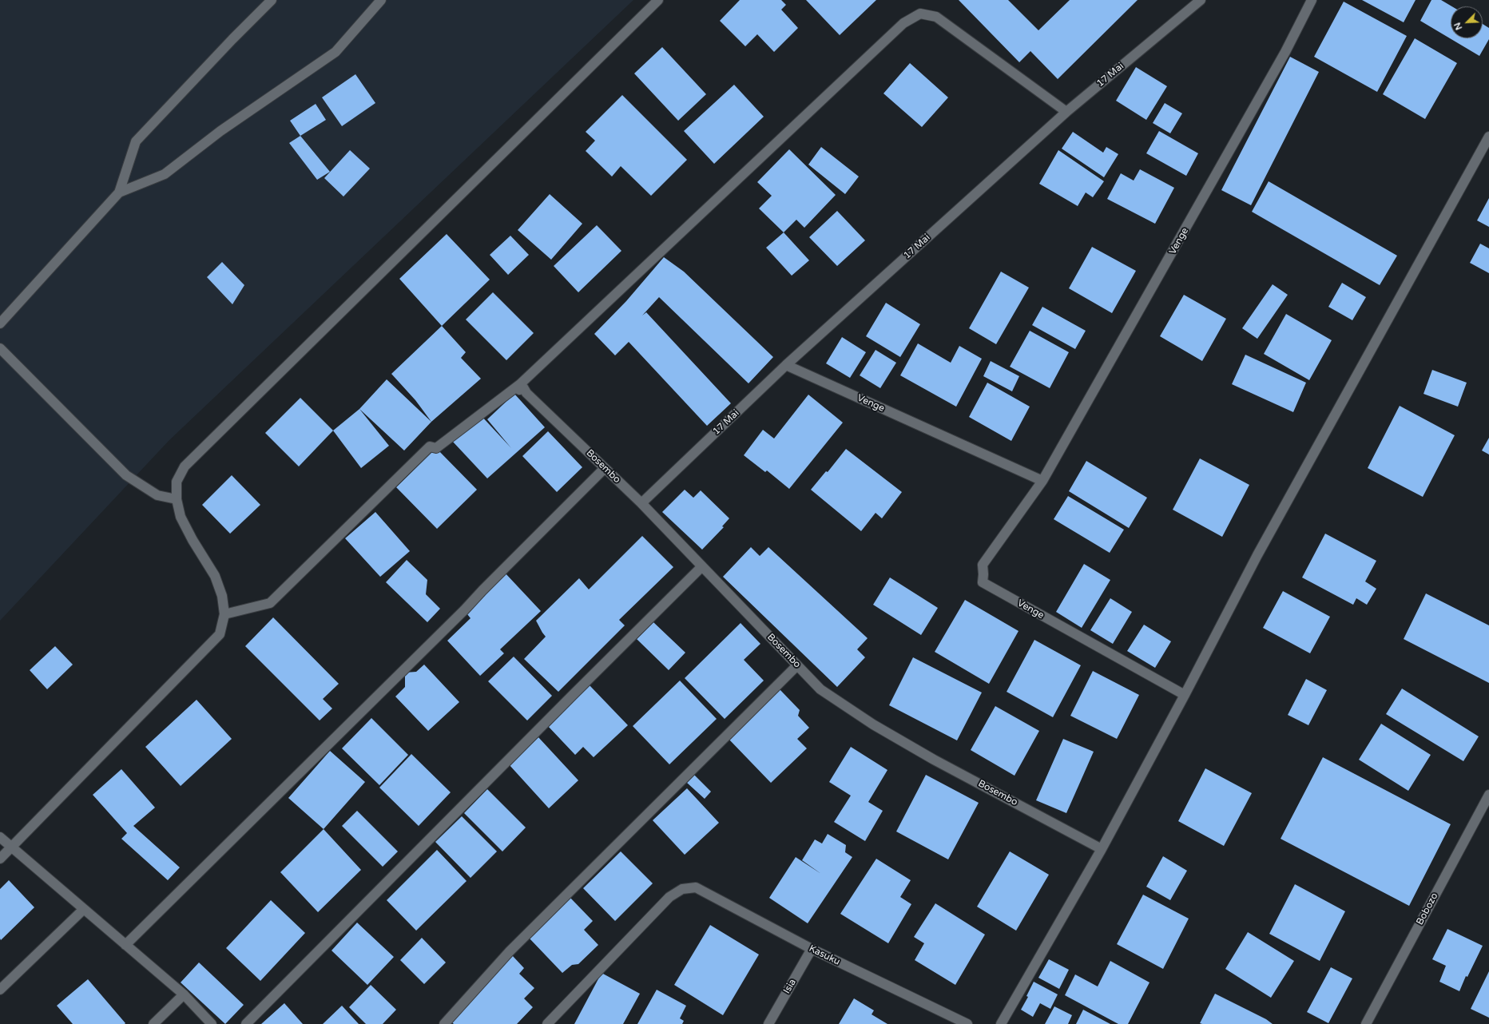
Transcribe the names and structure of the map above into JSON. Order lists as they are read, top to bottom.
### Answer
{
  "streets": {
    "street": [
      "17 Mai",
      "Venge",
      "Bosembo",
      "Bobozo",
      "Kasuku",
      "Isia"
    ]
  },
  "crossings": [
    ["17 Mai", "Venge"],
    ["17 Mai", "Bosembo"],
    ["Kasuku", "Isia"]
  ],
  "north": "bottom left"
}
